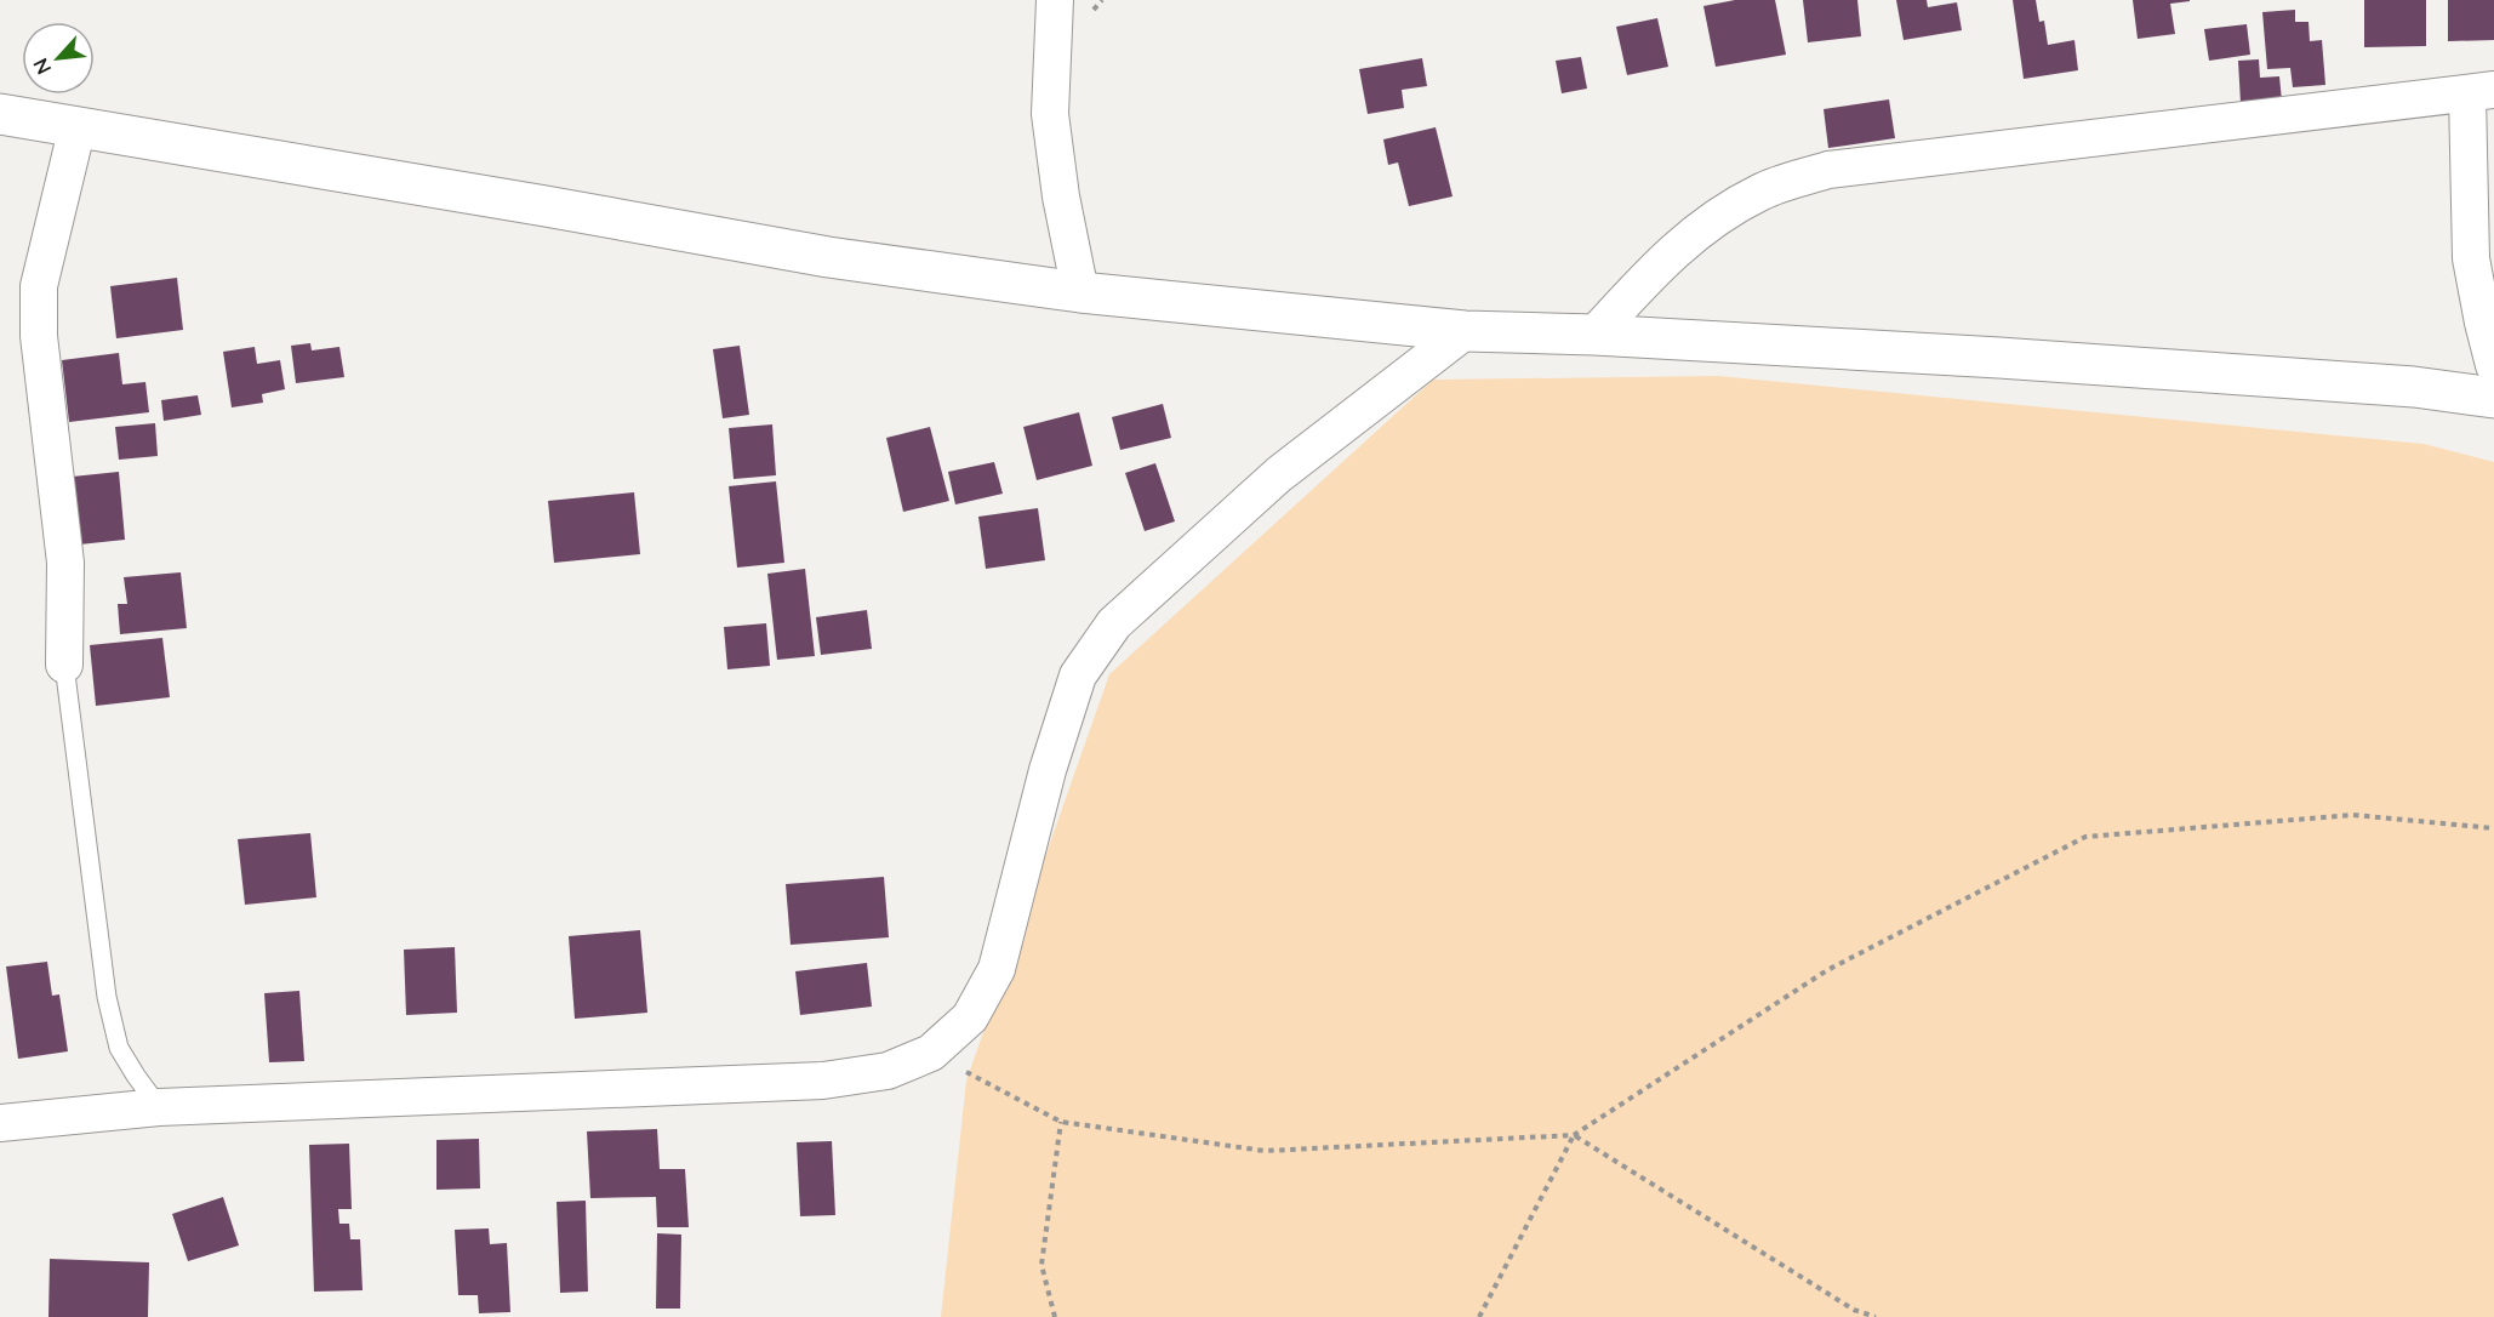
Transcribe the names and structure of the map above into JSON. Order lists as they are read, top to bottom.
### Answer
{
  "north": "bottom left"
}
